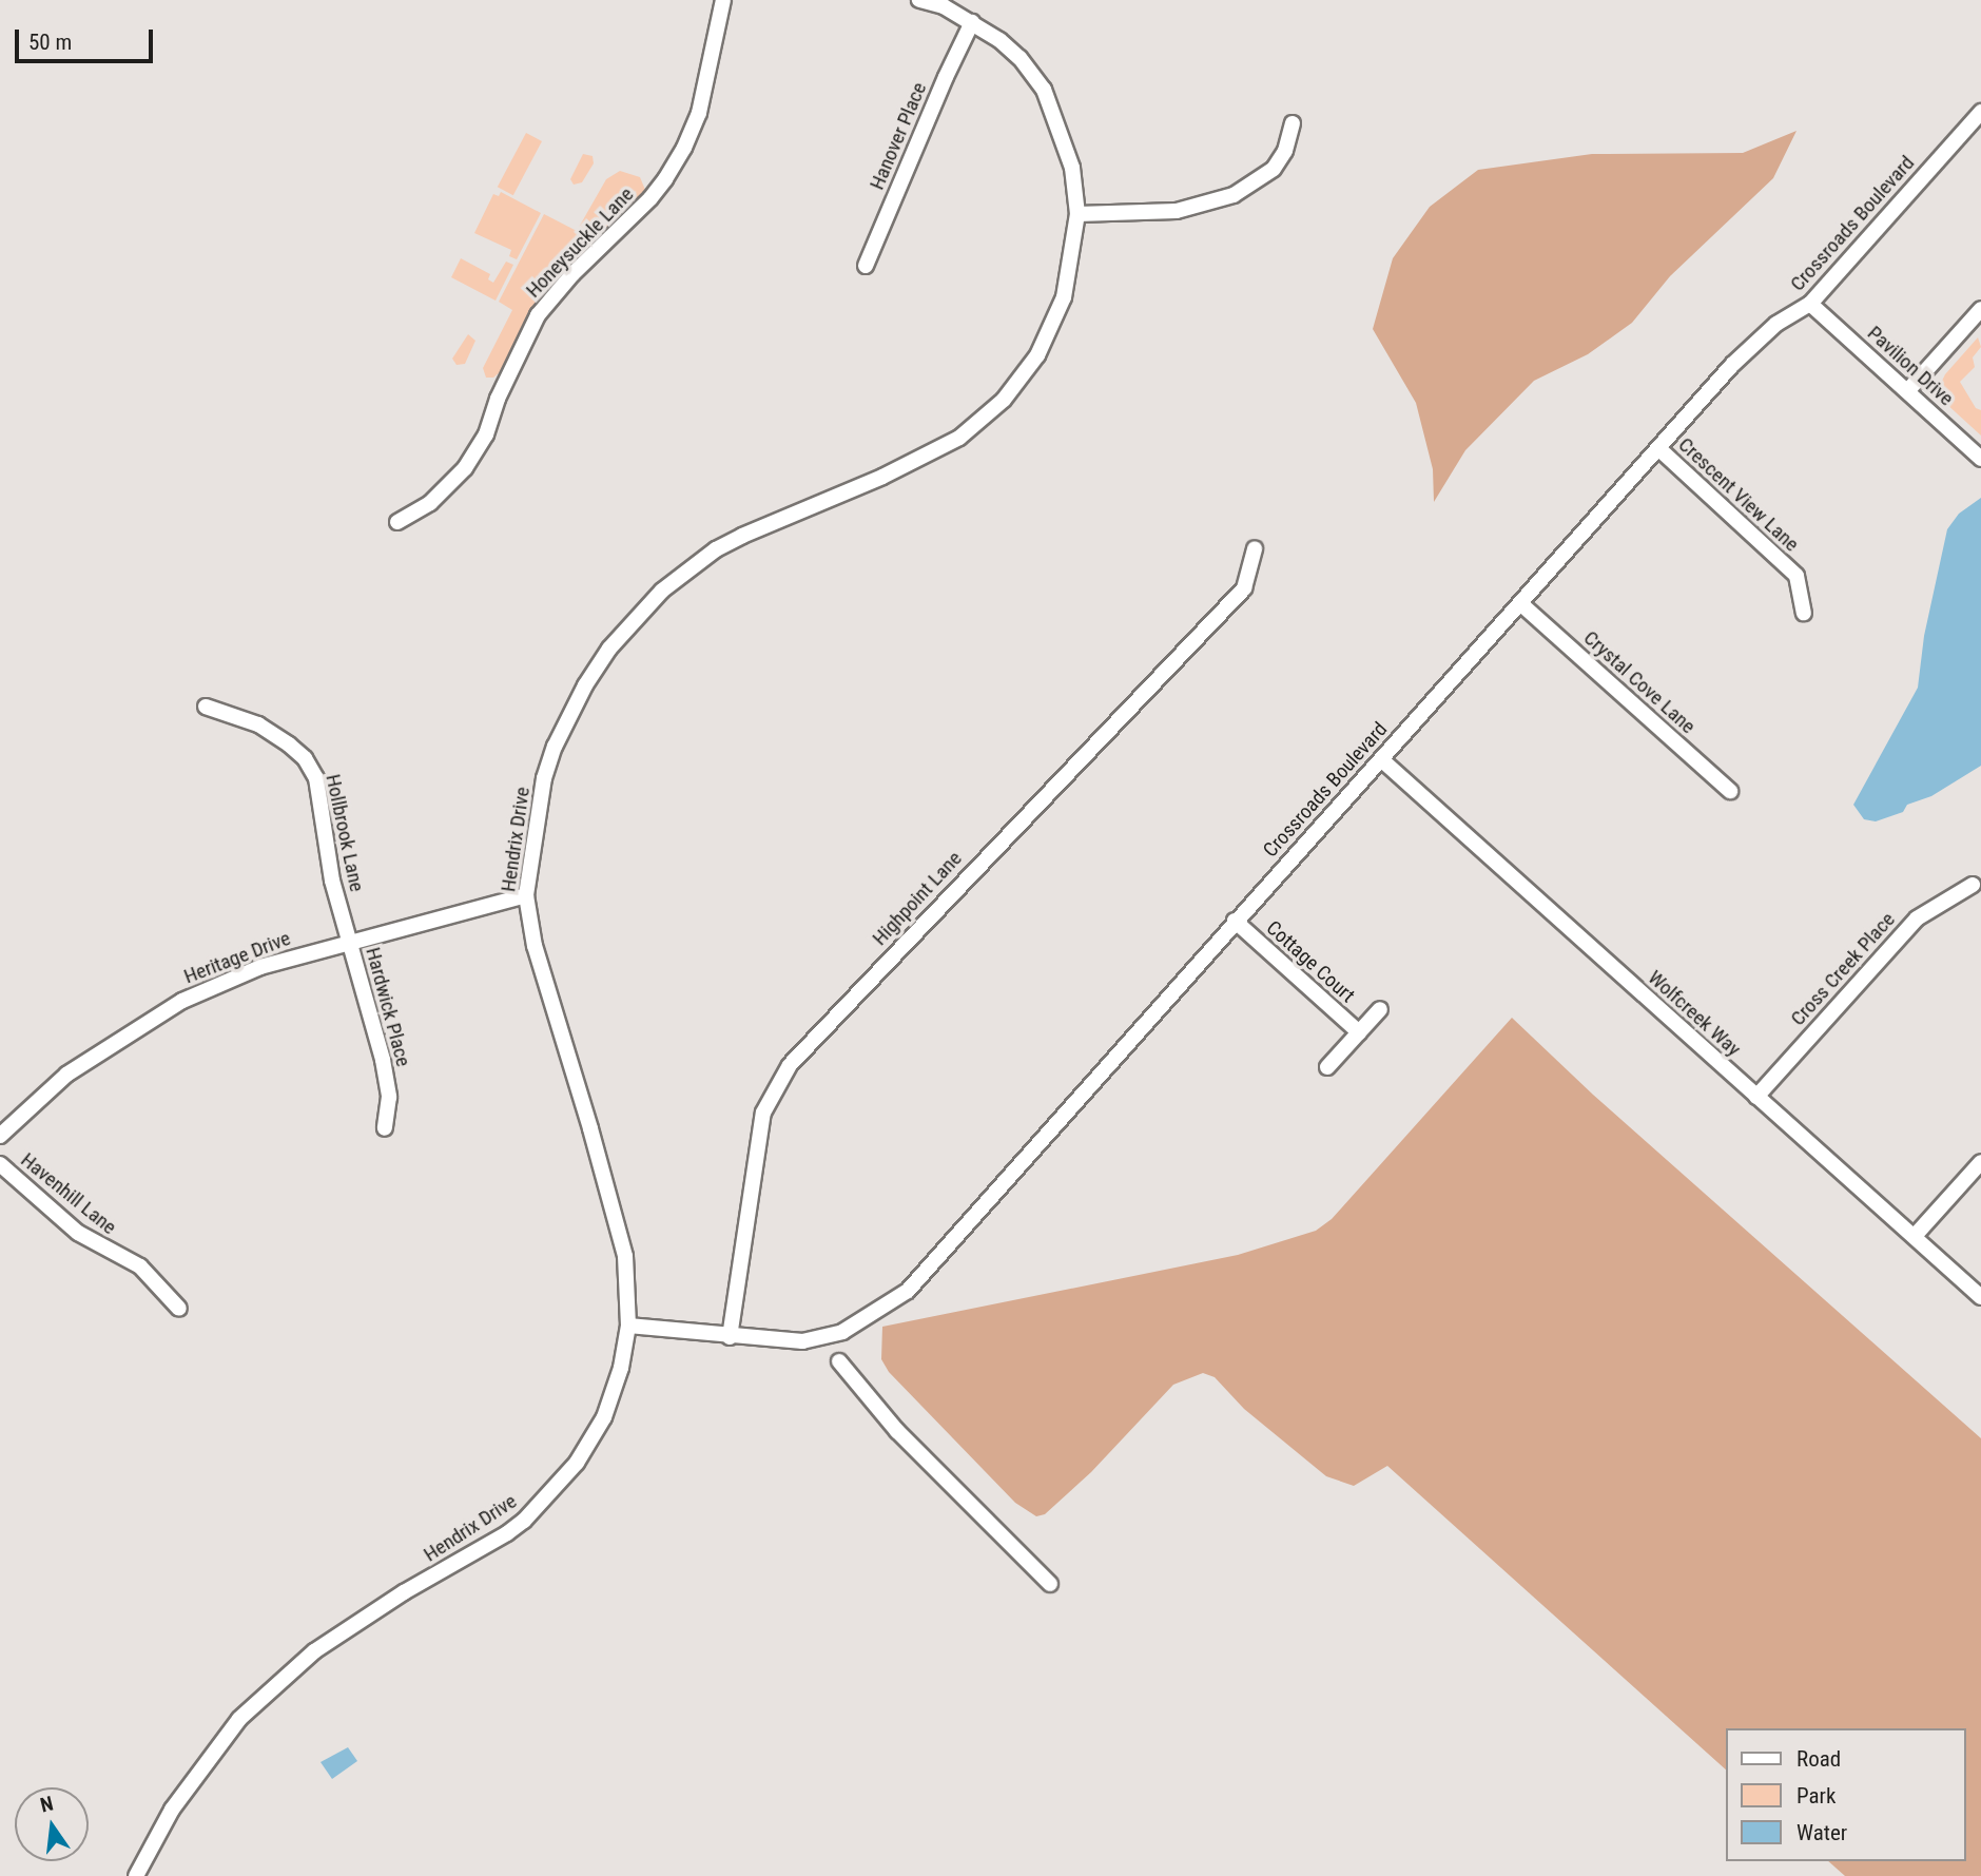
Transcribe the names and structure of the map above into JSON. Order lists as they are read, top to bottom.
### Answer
{
  "streets": {
    "street": [
      "Hanover Place",
      "Crossroads Boulevard",
      "Honeysuckle Lane",
      "Pavilion Drive",
      "Crescent View Lane",
      "Crystal Cove Lane",
      "Hollbrook Lane",
      "Hendrix Drive",
      "Highpoint Lane",
      "Heritage Drive",
      "Cottage Court",
      "Cross Creek Place",
      "Hardwick Place",
      "Wolfcreek Way",
      "Havenhill Lane"
    ]
  },
  "crossings": [
    ["Hanover Place", "Hendrix Drive"],
    ["Crossroads Boulevard", "Pavilion Drive"],
    ["Crossroads Boulevard", "Crescent View Lane"],
    ["Crossroads Boulevard", "Crystal Cove Lane"],
    ["Crossroads Boulevard", "Hendrix Drive"],
    ["Crossroads Boulevard", "Highpoint Lane"],
    ["Crossroads Boulevard", "Cottage Court"],
    ["Crossroads Boulevard", "Wolfcreek Way"],
    ["Hollbrook Lane", "Heritage Drive"],
    ["Hollbrook Lane", "Hardwick Place"],
    ["Hendrix Drive", "Heritage Drive"],
    ["Heritage Drive", "Hardwick Place"],
    ["Cross Creek Place", "Wolfcreek Way"]
  ],
  "legend": ["Road", "Park", "Water"],
  "scale_bar": "50 m",
  "north": "top"
}
